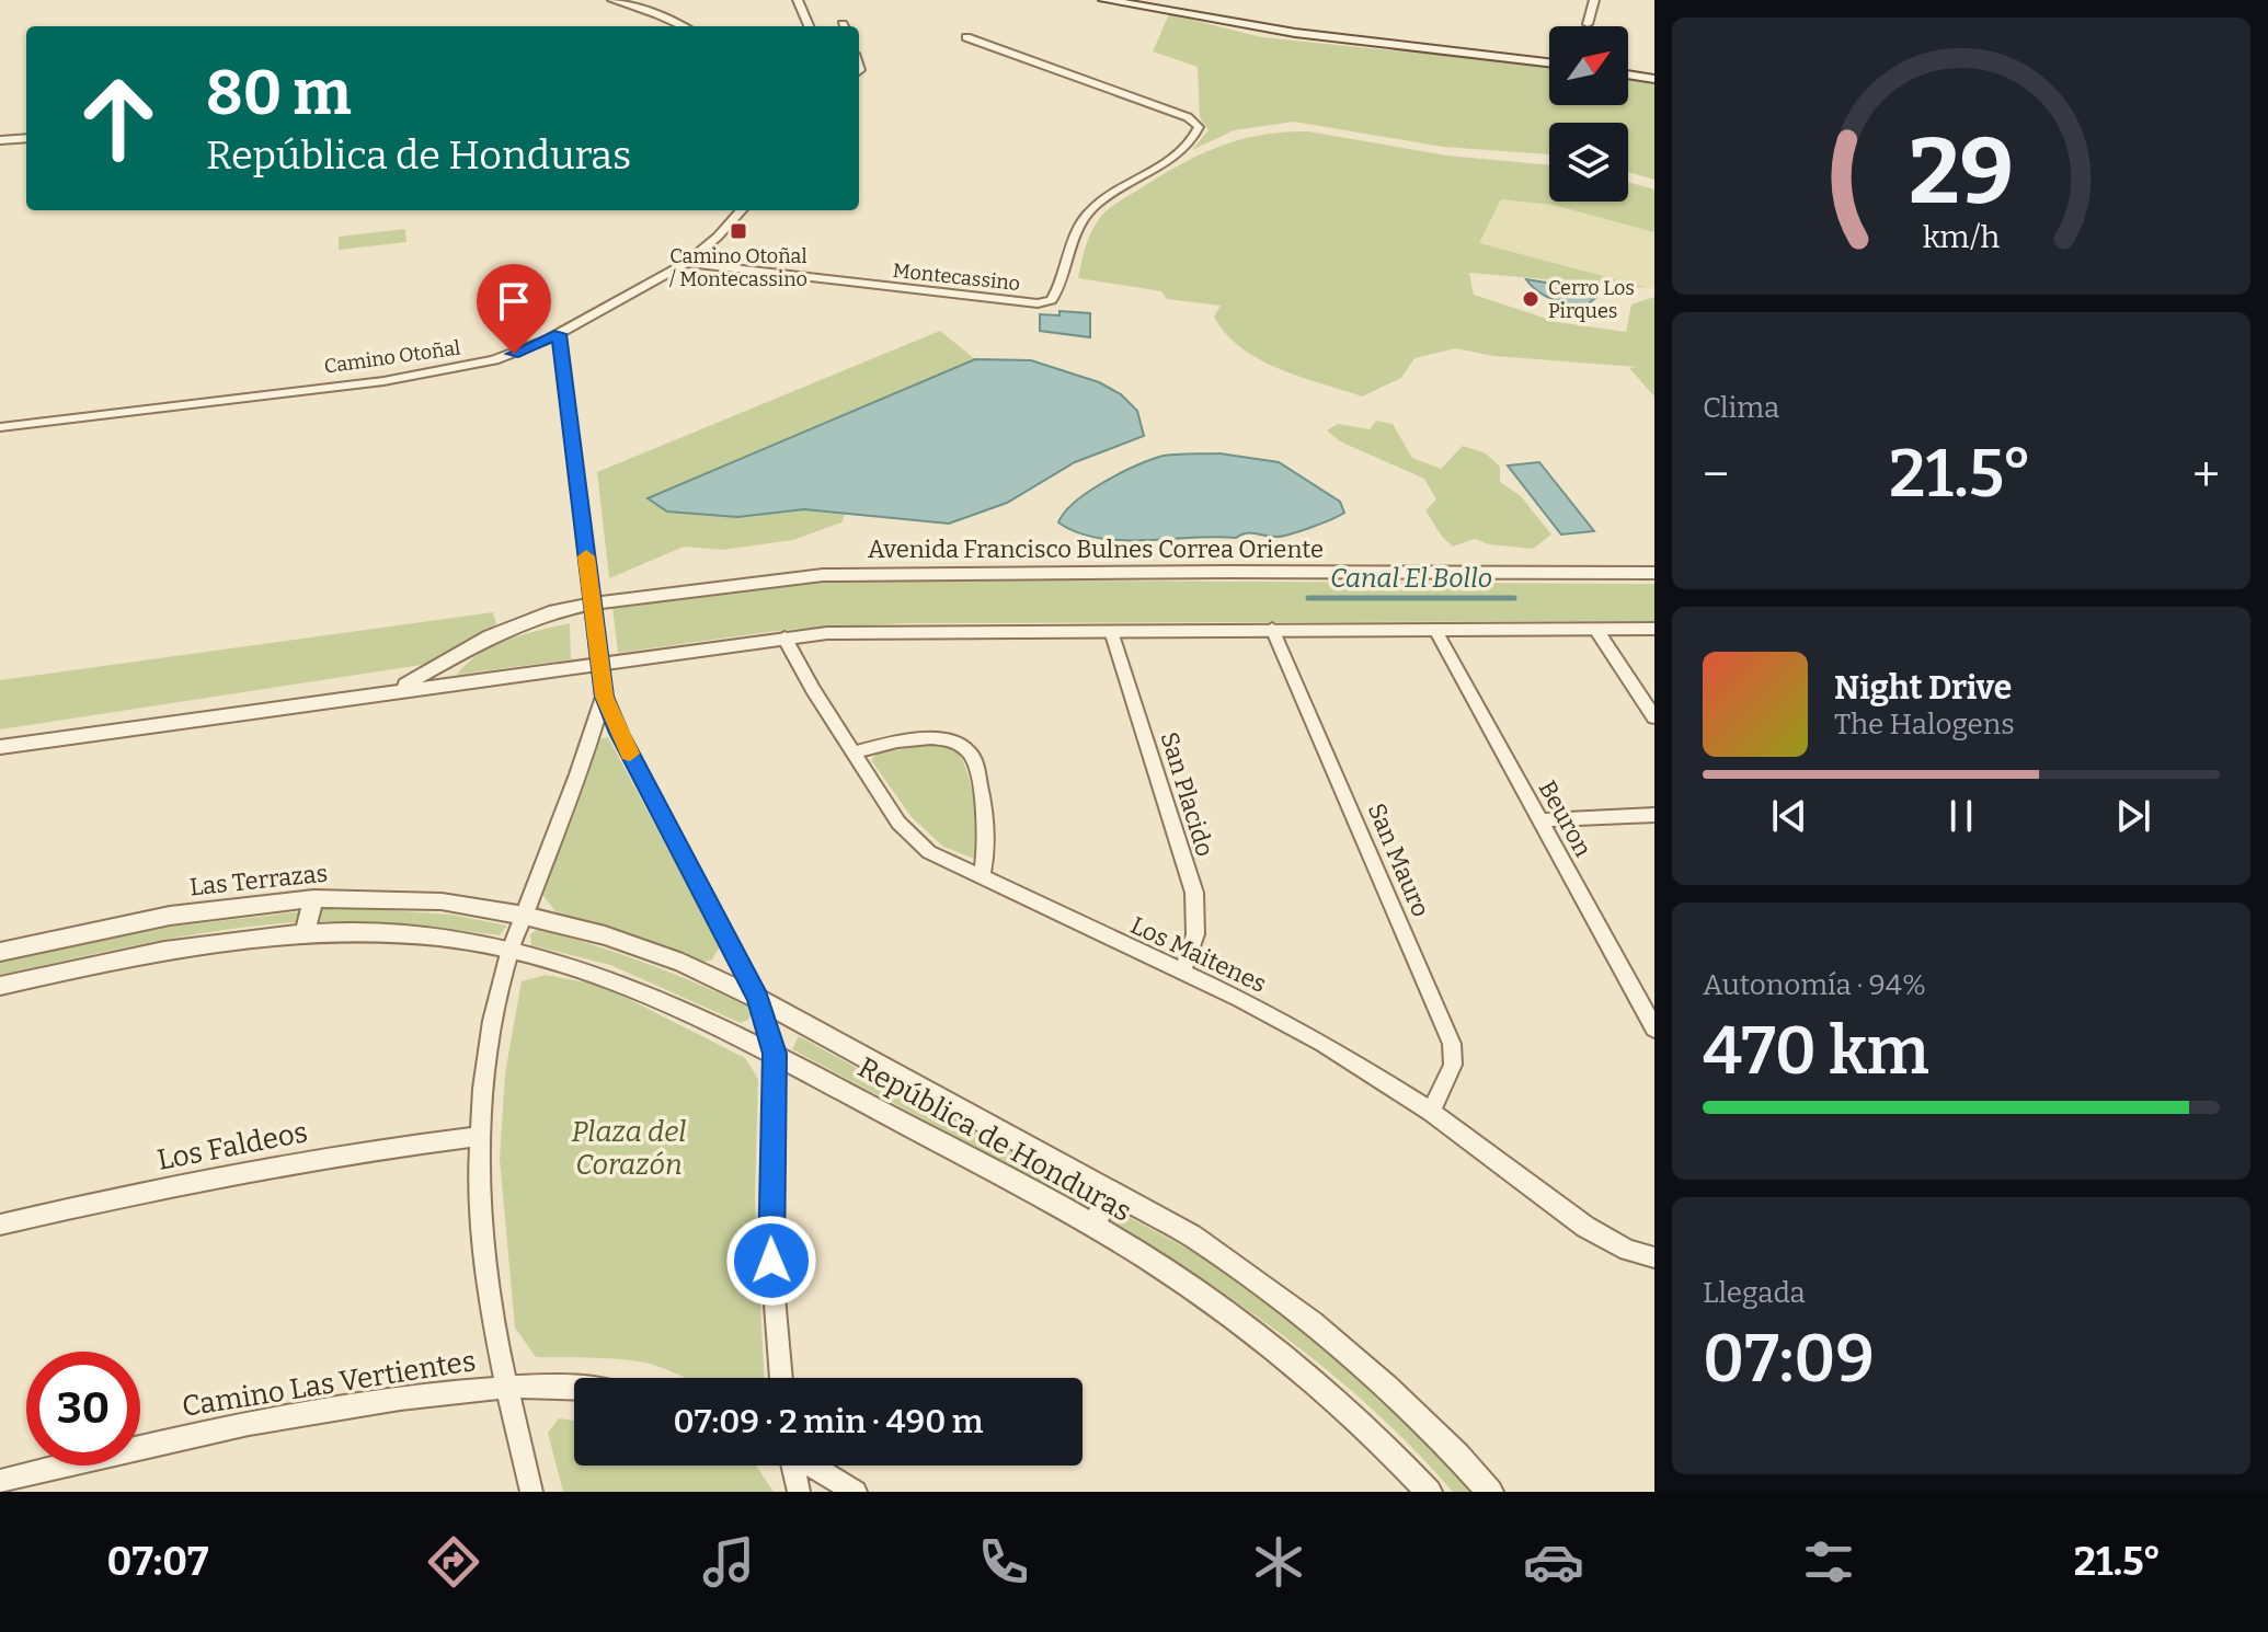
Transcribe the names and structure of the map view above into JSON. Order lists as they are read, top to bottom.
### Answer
{
  "streets": {
    "street": [
      "Montecassino",
      "Camino Otoñal",
      "Avenida Francisco Bulnes Correa Oriente",
      "San Placido",
      "Beuron",
      "San Mauro",
      "Las Terrazas",
      "Los Maitenes",
      "República de Honduras",
      "Los Faldeos",
      "Camino Las Vertientes"
    ]
  },
  "crossings": [
    ["Montecassino", "Camino Otoñal"],
    ["San Placido", "Los Maitenes"],
    ["San Mauro", "Los Maitenes"],
    ["Las Terrazas", "República de Honduras"]
  ],
  "water": ["Canal El Bollo"],
  "parks": ["Plaza del Corazón"],
  "places": {
    "transit": ["Camino Otoñal / Montecassino"],
    "other": ["Cerro Los Pirques"]
  },
  "north": "top right",
  "page": {
    "turn": ["80 m", "República de Honduras"],
    "tile": [
      "Clima",
      ["Autonomía · 94%", "470 km"],
      ["Llegada", "07:09"]
    ],
    "heat": ["−", "21.5°", "+"],
    "song": ["Night Drive", "The Halogens"],
    "limit": "30",
    "trip": "07:09 · 2 min · 490 m",
    "tabs": ["07:07", "21.5°"],
    "gauge": ["29", "km/h"]
  }
}
